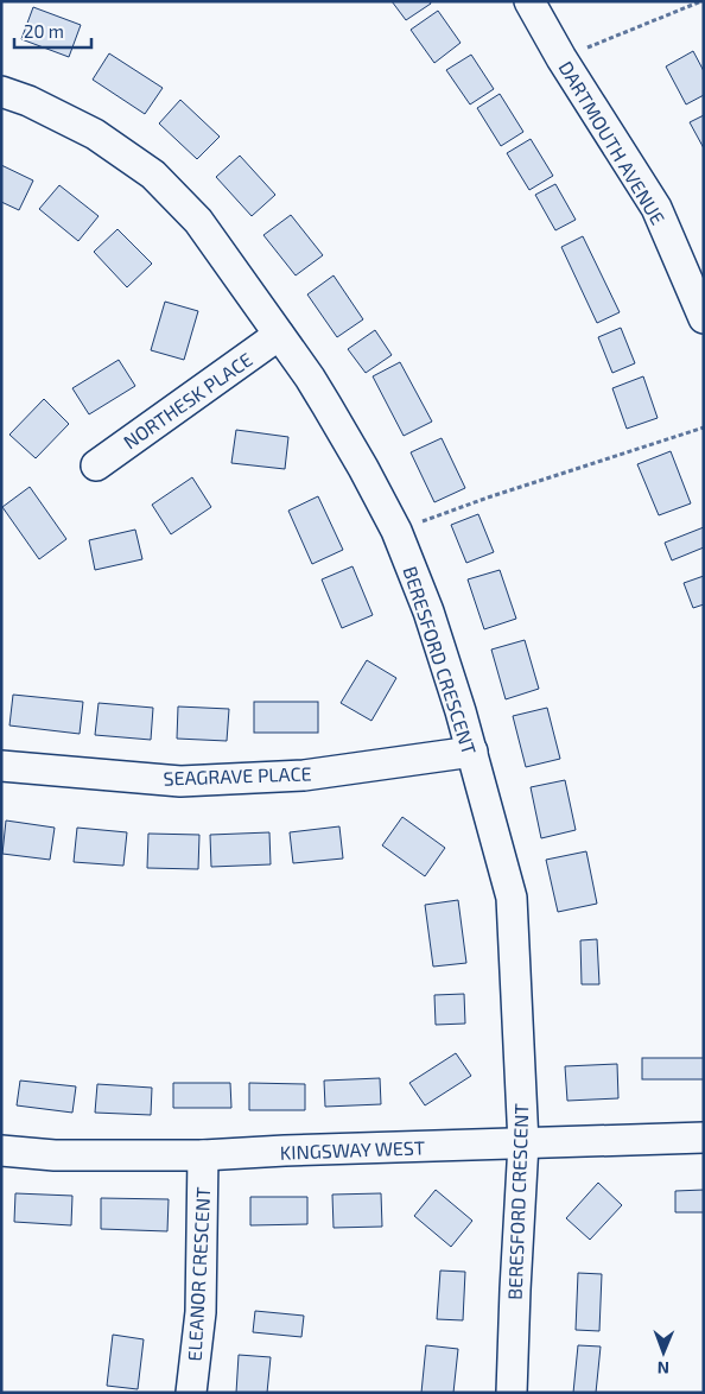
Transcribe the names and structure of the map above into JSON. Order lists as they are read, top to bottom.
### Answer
{
  "streets": {
    "street": [
      "DARTMOUTH AVENUE",
      "NORTHESK PLACE",
      "BERESFORD CRESCENT",
      "SEAGRAVE PLACE",
      "KINGSWAY WEST",
      "ELEANOR CRESCENT"
    ]
  },
  "crossings": [
    ["NORTHESK PLACE", "BERESFORD CRESCENT"],
    ["BERESFORD CRESCENT", "SEAGRAVE PLACE"],
    ["BERESFORD CRESCENT", "KINGSWAY WEST"],
    ["KINGSWAY WEST", "ELEANOR CRESCENT"]
  ],
  "scale_bar": "20 m",
  "north": "bottom"
}
